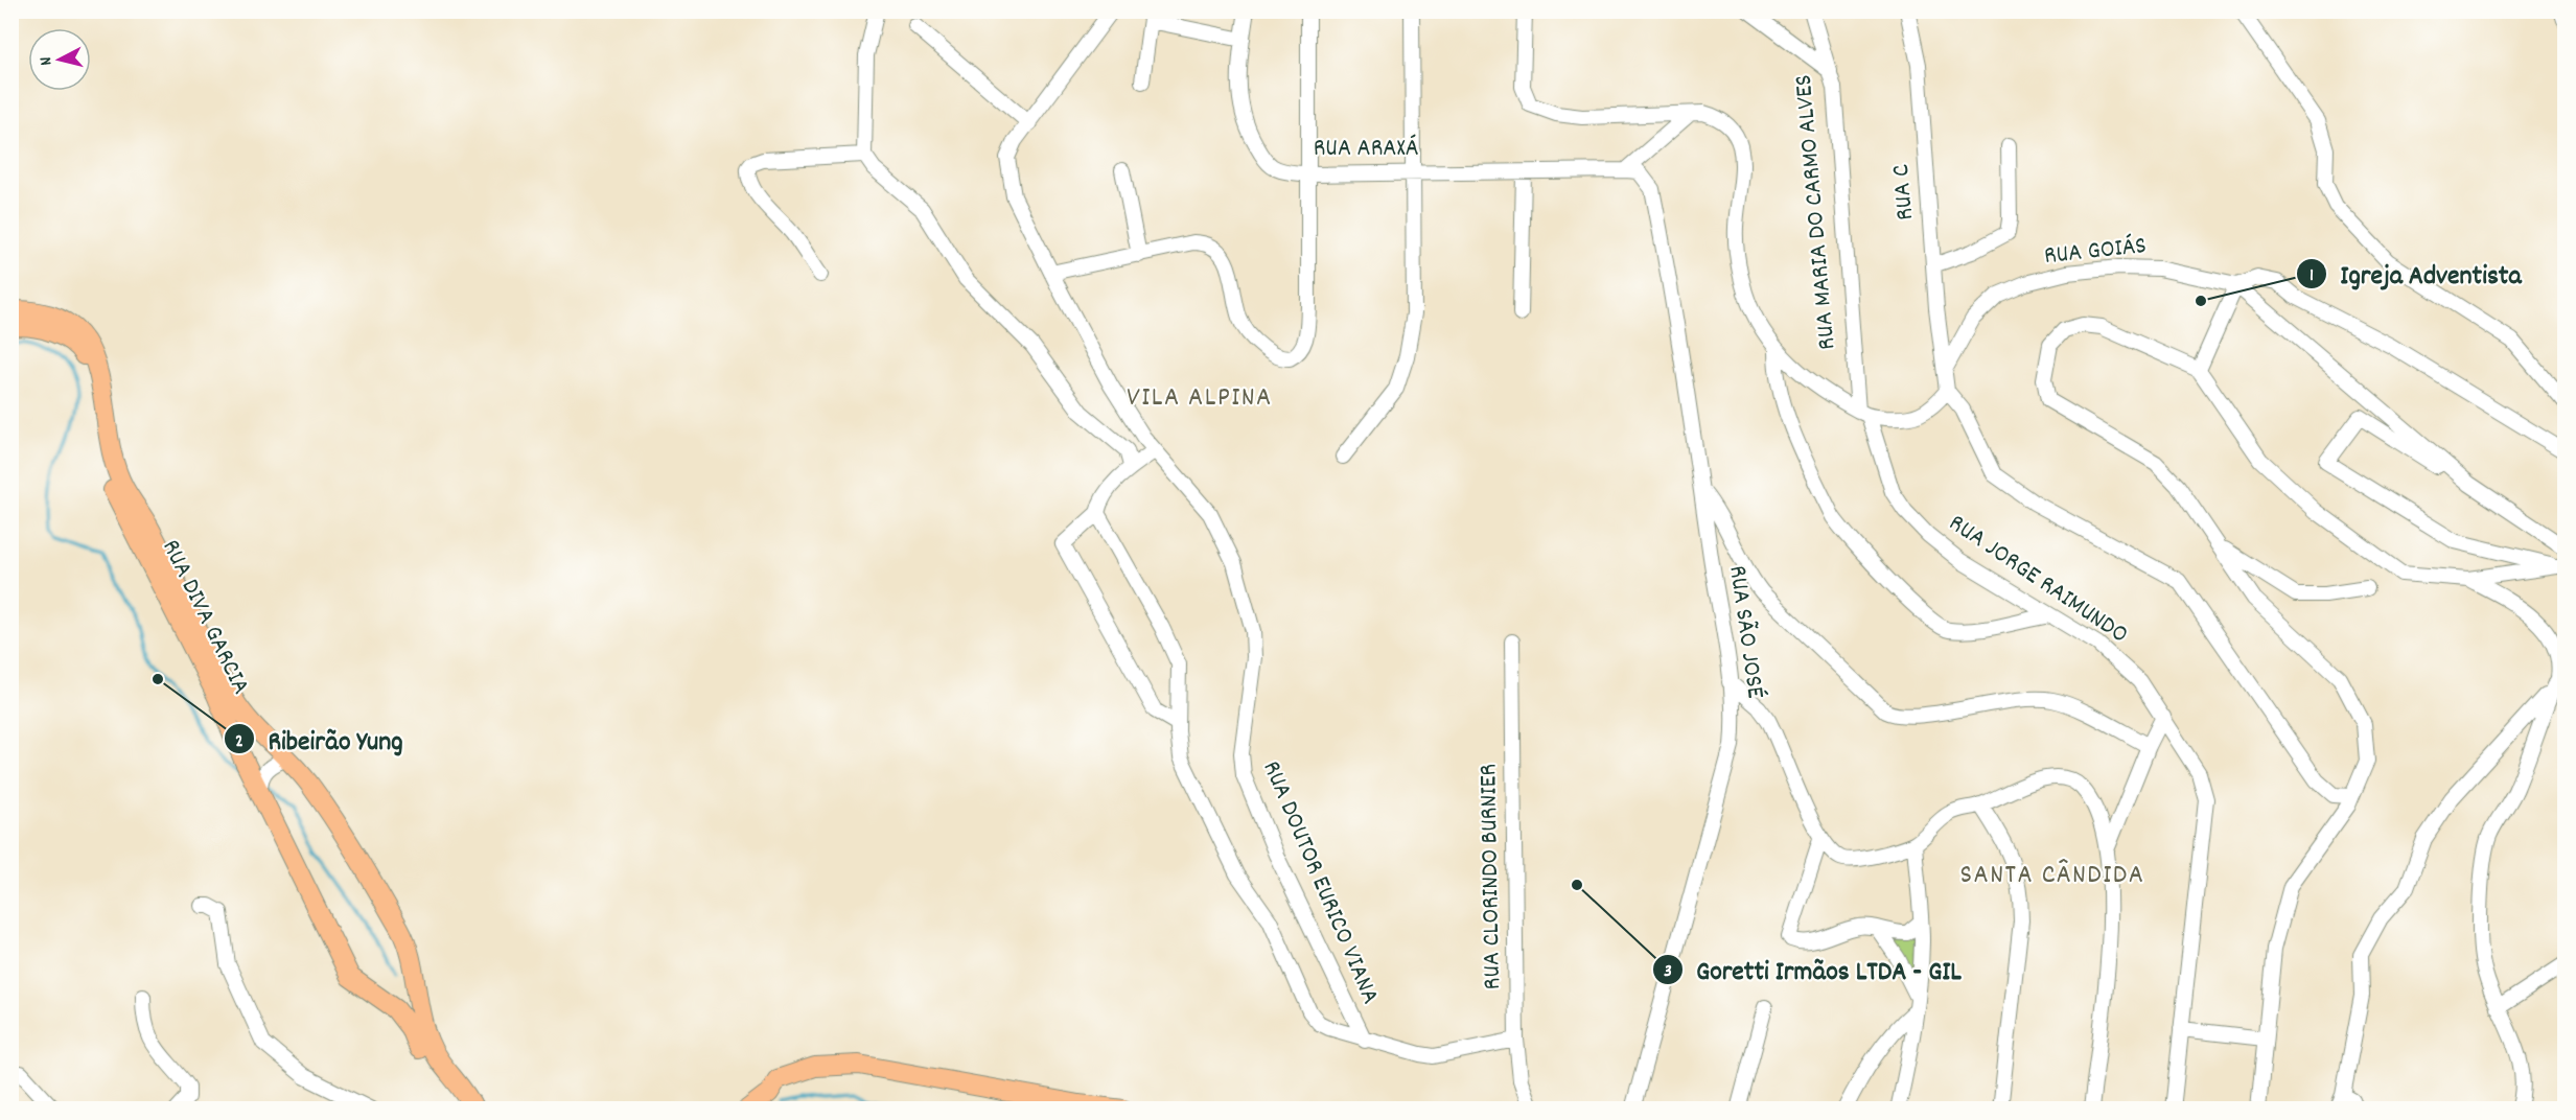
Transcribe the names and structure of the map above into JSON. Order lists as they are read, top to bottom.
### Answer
{
  "streets": {
    "main road": ["RUA DIVA GARCIA"],
    "street": [
      "RUA ARAXÁ",
      "RUA C",
      "RUA MARIA DO CARMO ALVES",
      "RUA GOIÁS",
      "RUA JORGE RAIMUNDO",
      "RUA SÃO JOSÉ",
      "RUA CLORINDO BURNIER",
      "RUA DOUTOR EURICO VIANA"
    ]
  },
  "crossings": [
    ["RUA ARAXÁ", "RUA SÃO JOSÉ"],
    ["RUA C", "RUA GOIÁS"],
    ["RUA MARIA DO CARMO ALVES", "RUA JORGE RAIMUNDO"],
    ["RUA CLORINDO BURNIER", "RUA DOUTOR EURICO VIANA"]
  ],
  "districts": ["VILA ALPINA", "SANTA CÂNDIDA"],
  "places": ["Igreja Adventista", "Ribeirão Yung", "Goretti Irmãos LTDA - GIL"],
  "north": "left"
}
